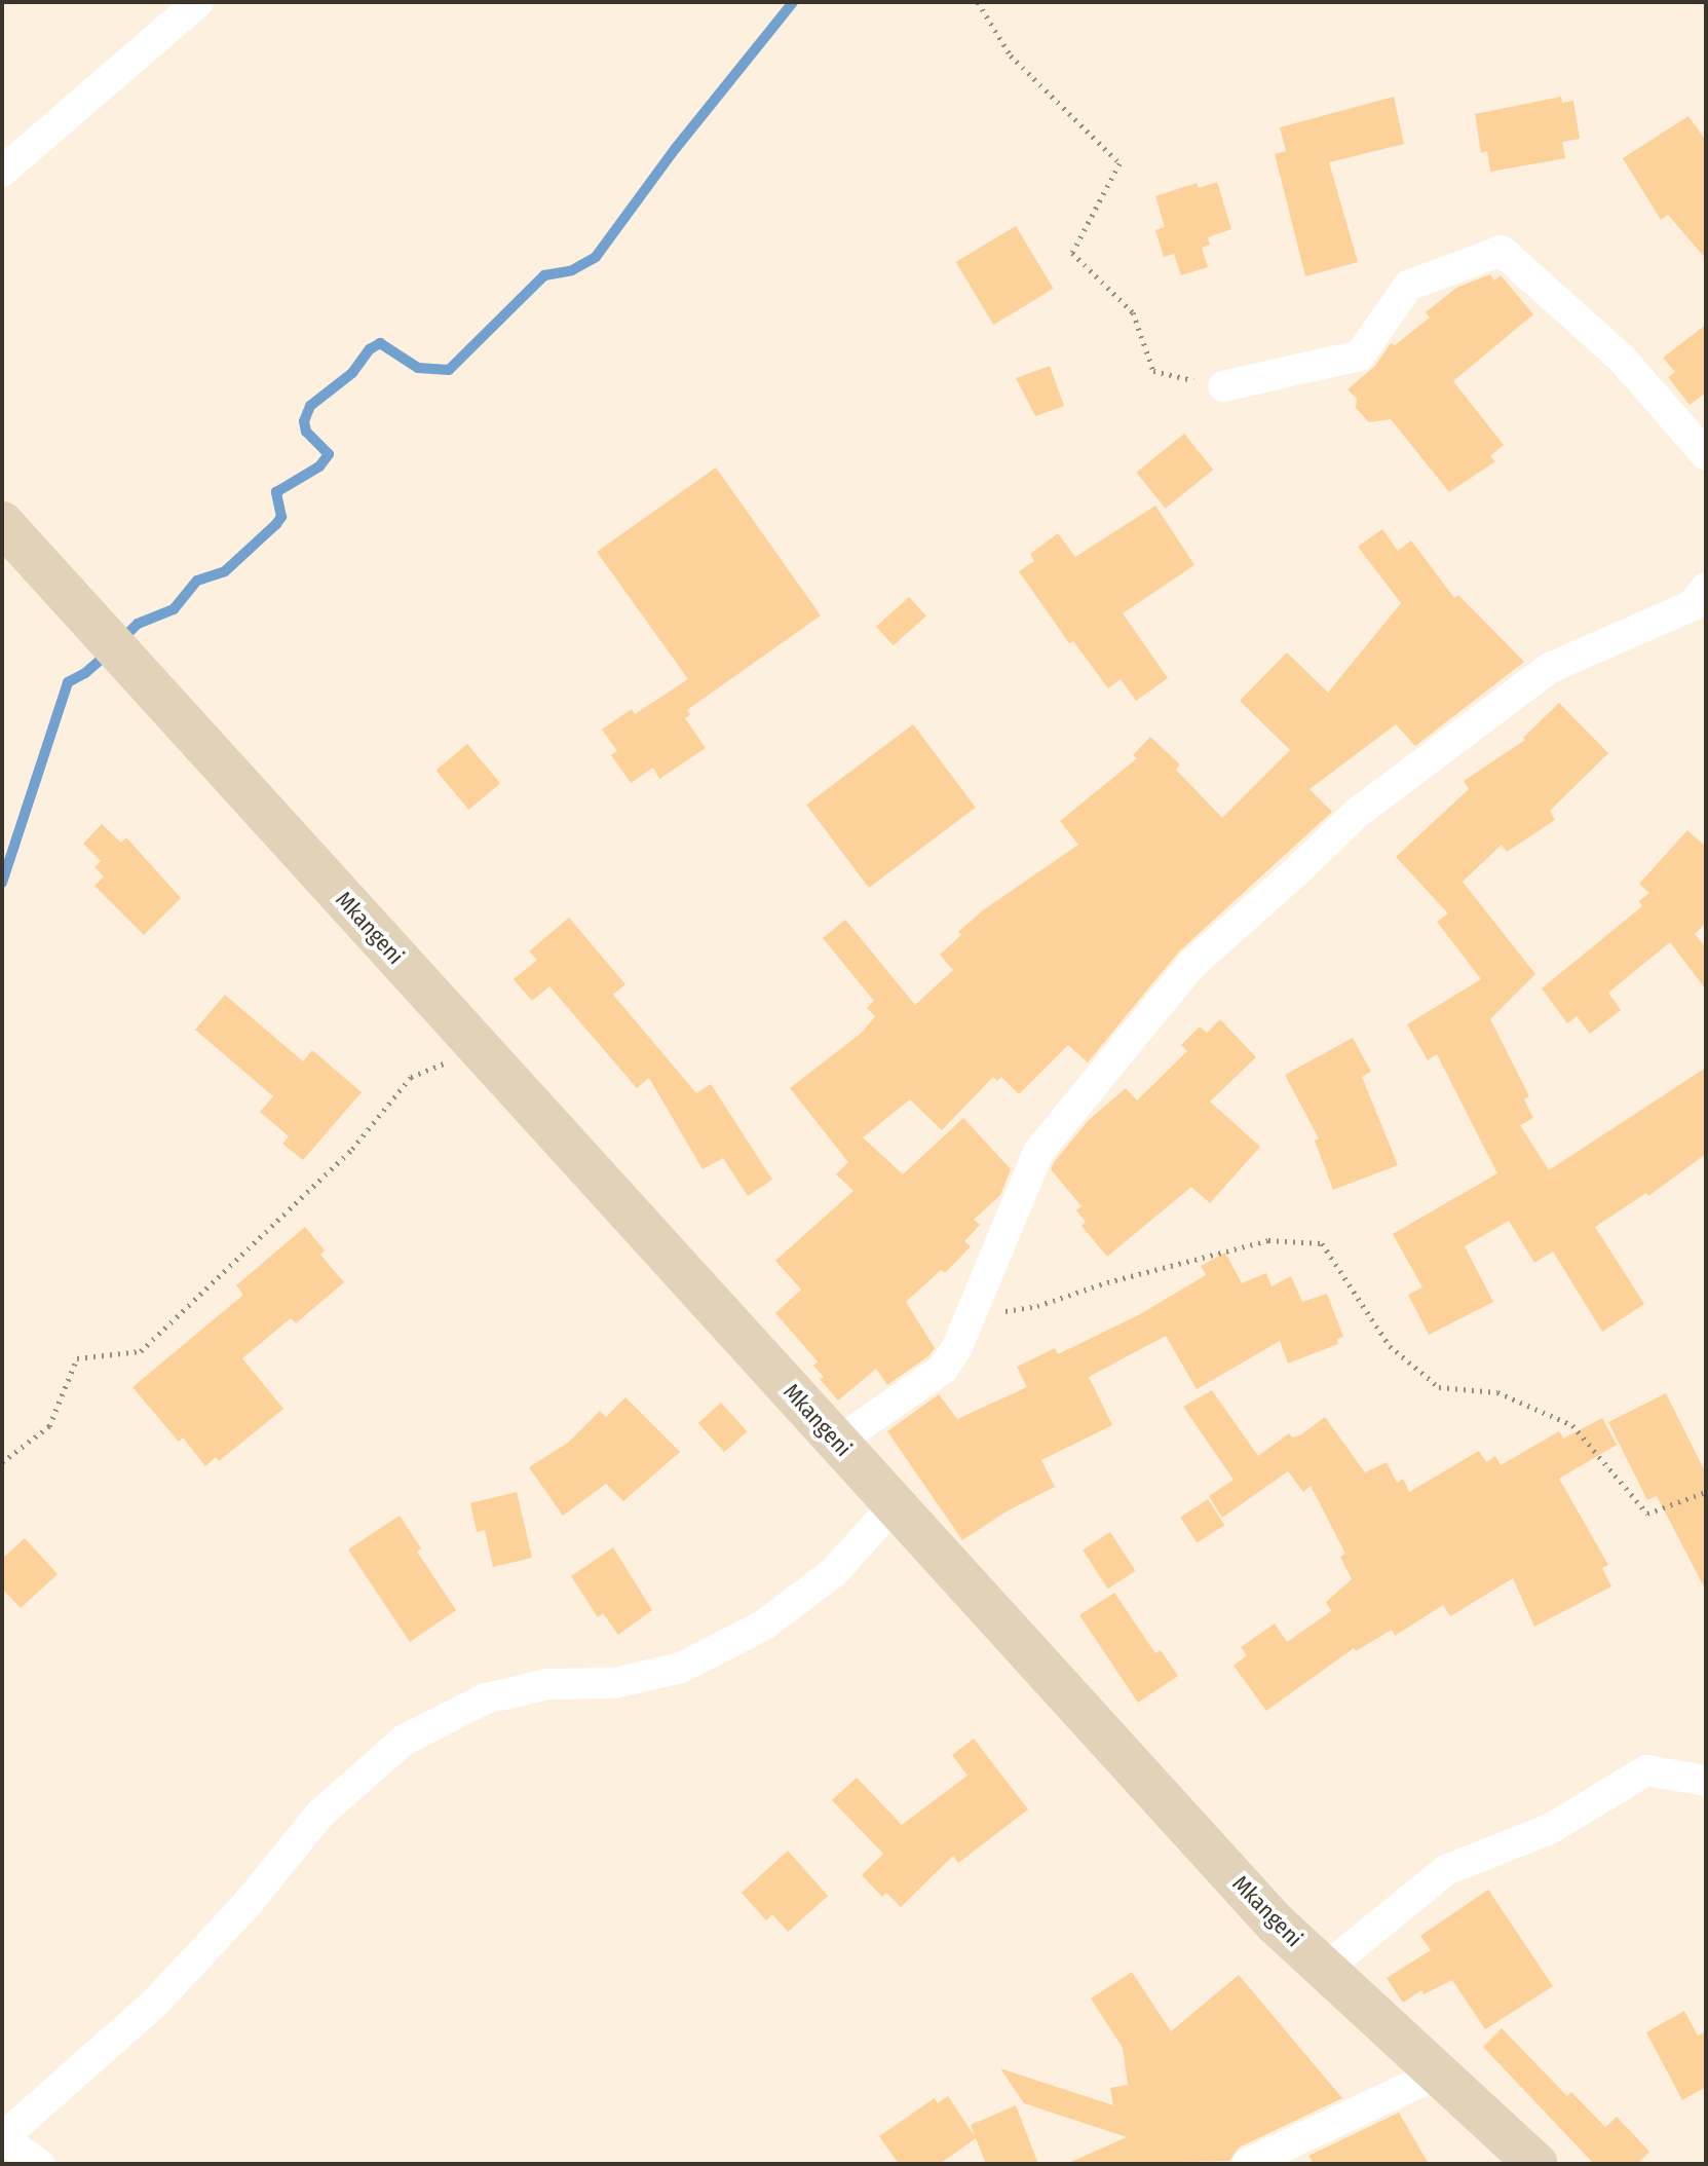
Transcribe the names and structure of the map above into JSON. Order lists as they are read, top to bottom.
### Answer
{
  "streets": {
    "street": ["Mkangeni"]
  }
}
